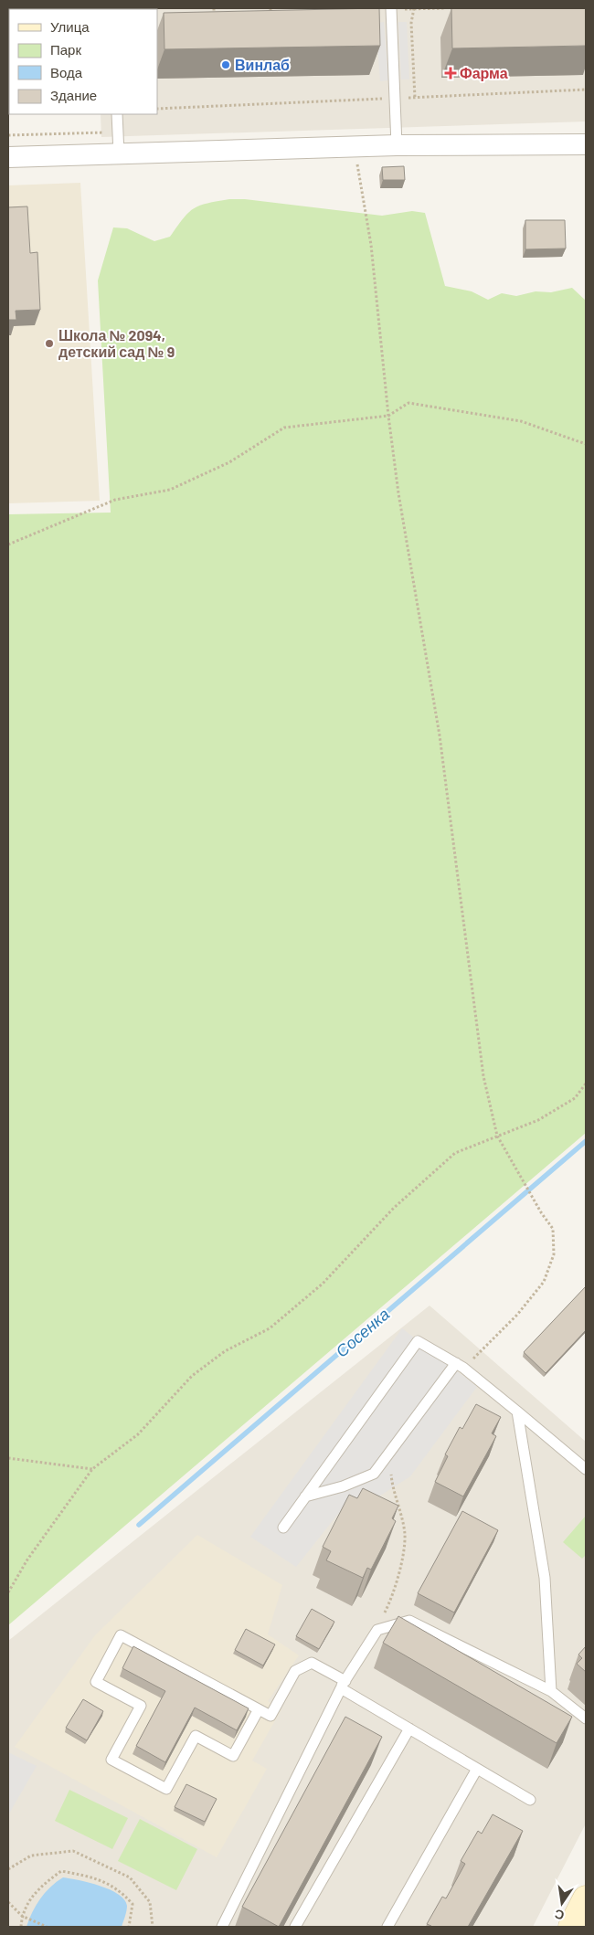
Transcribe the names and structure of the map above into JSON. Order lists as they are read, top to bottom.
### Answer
{
  "water": ["Сосенка"],
  "places": {
    "other": ["Винлаб", "Школа № 2094, детский сад № 9"],
    "health": ["Фарма"]
  },
  "legend": [
    "Улица",
    "Парк",
    "Вода",
    "Здание"
  ],
  "north": "bottom"
}
